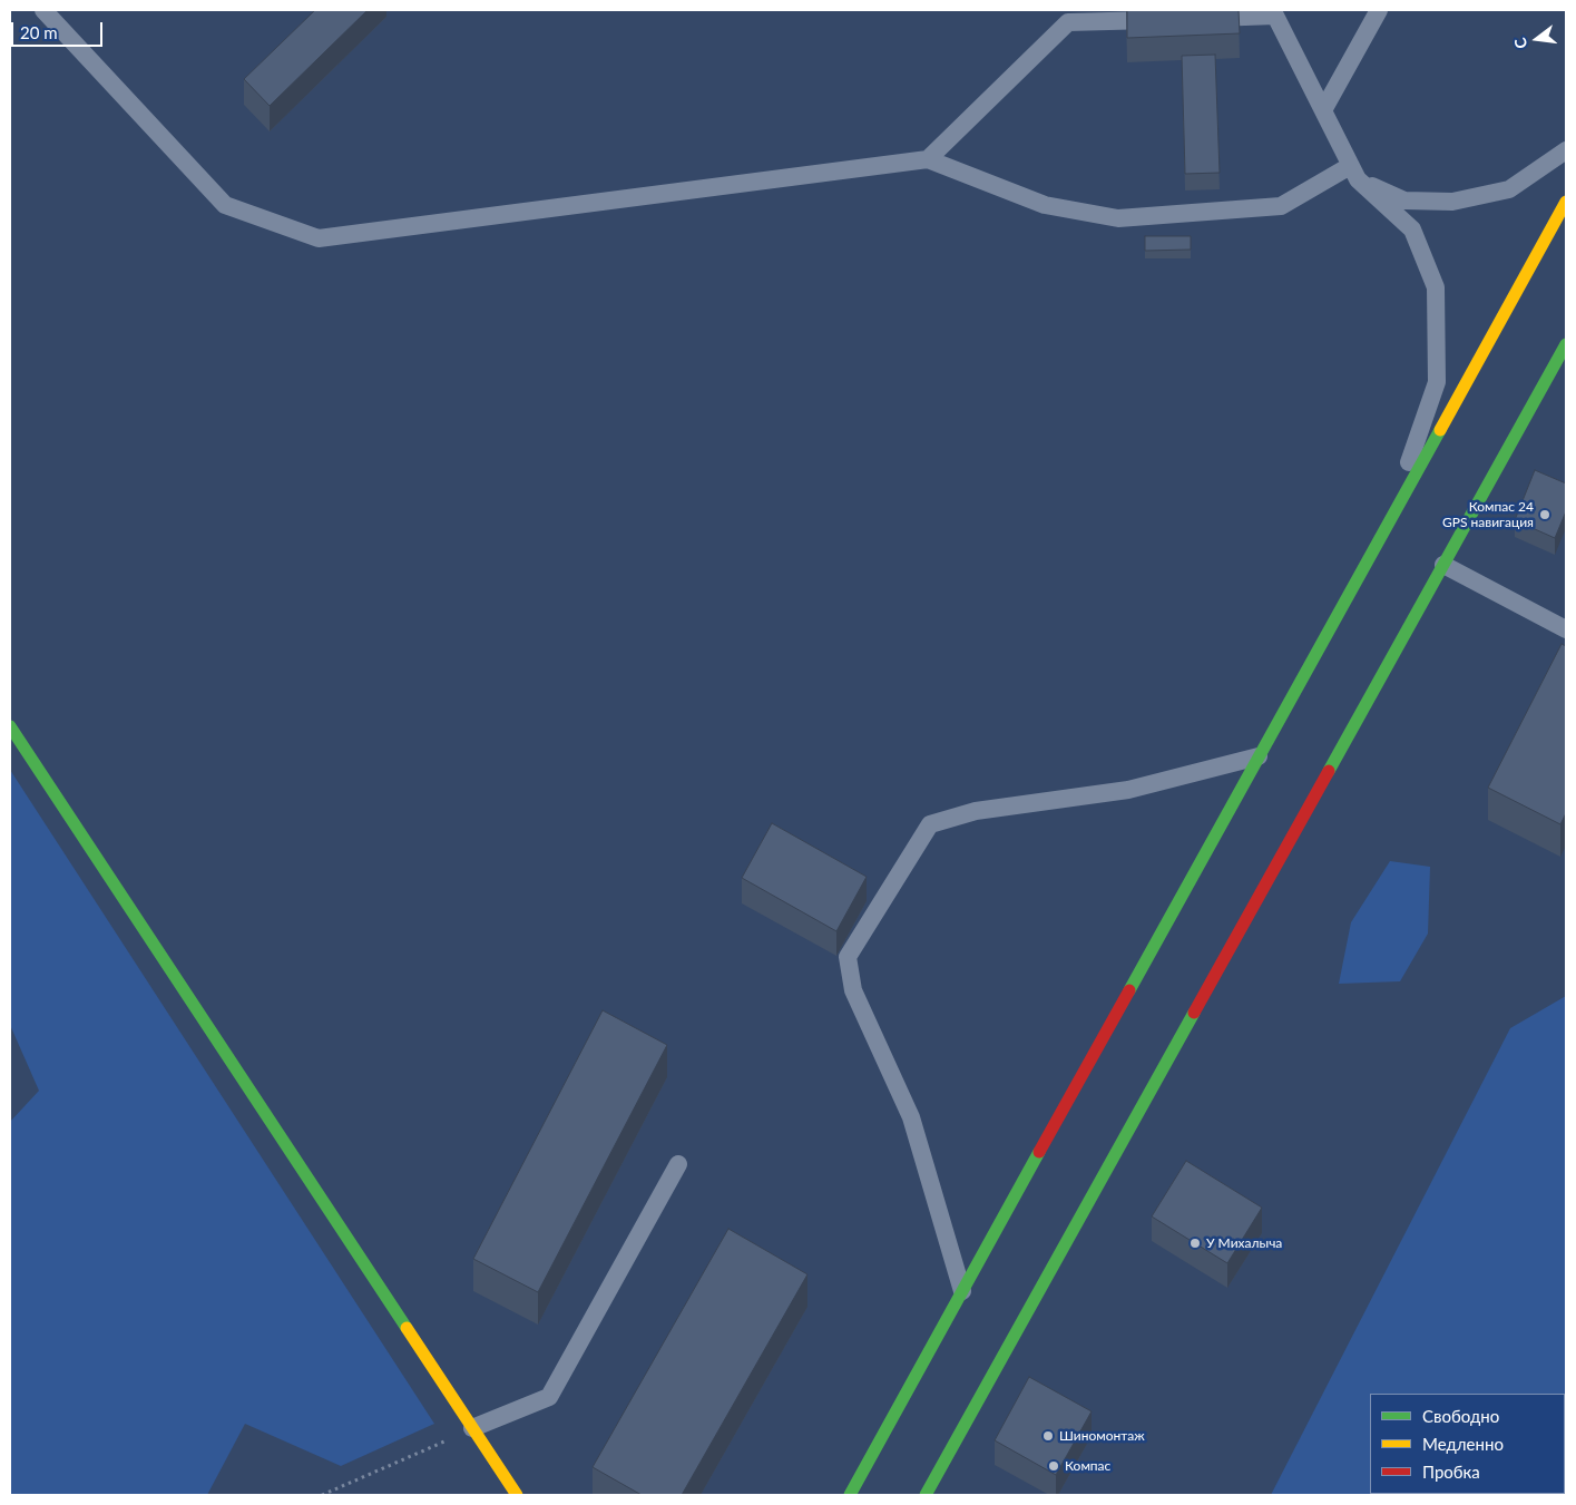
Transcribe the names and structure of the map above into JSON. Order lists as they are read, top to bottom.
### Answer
{
  "places": [
    "Компас 24 GPS навигация",
    "У Михалыча",
    "Шиномонтаж",
    "Компас"
  ],
  "legend": ["Свободно", "Медленно", "Пробка"],
  "scale_bar": "20 m",
  "north": "left"
}
